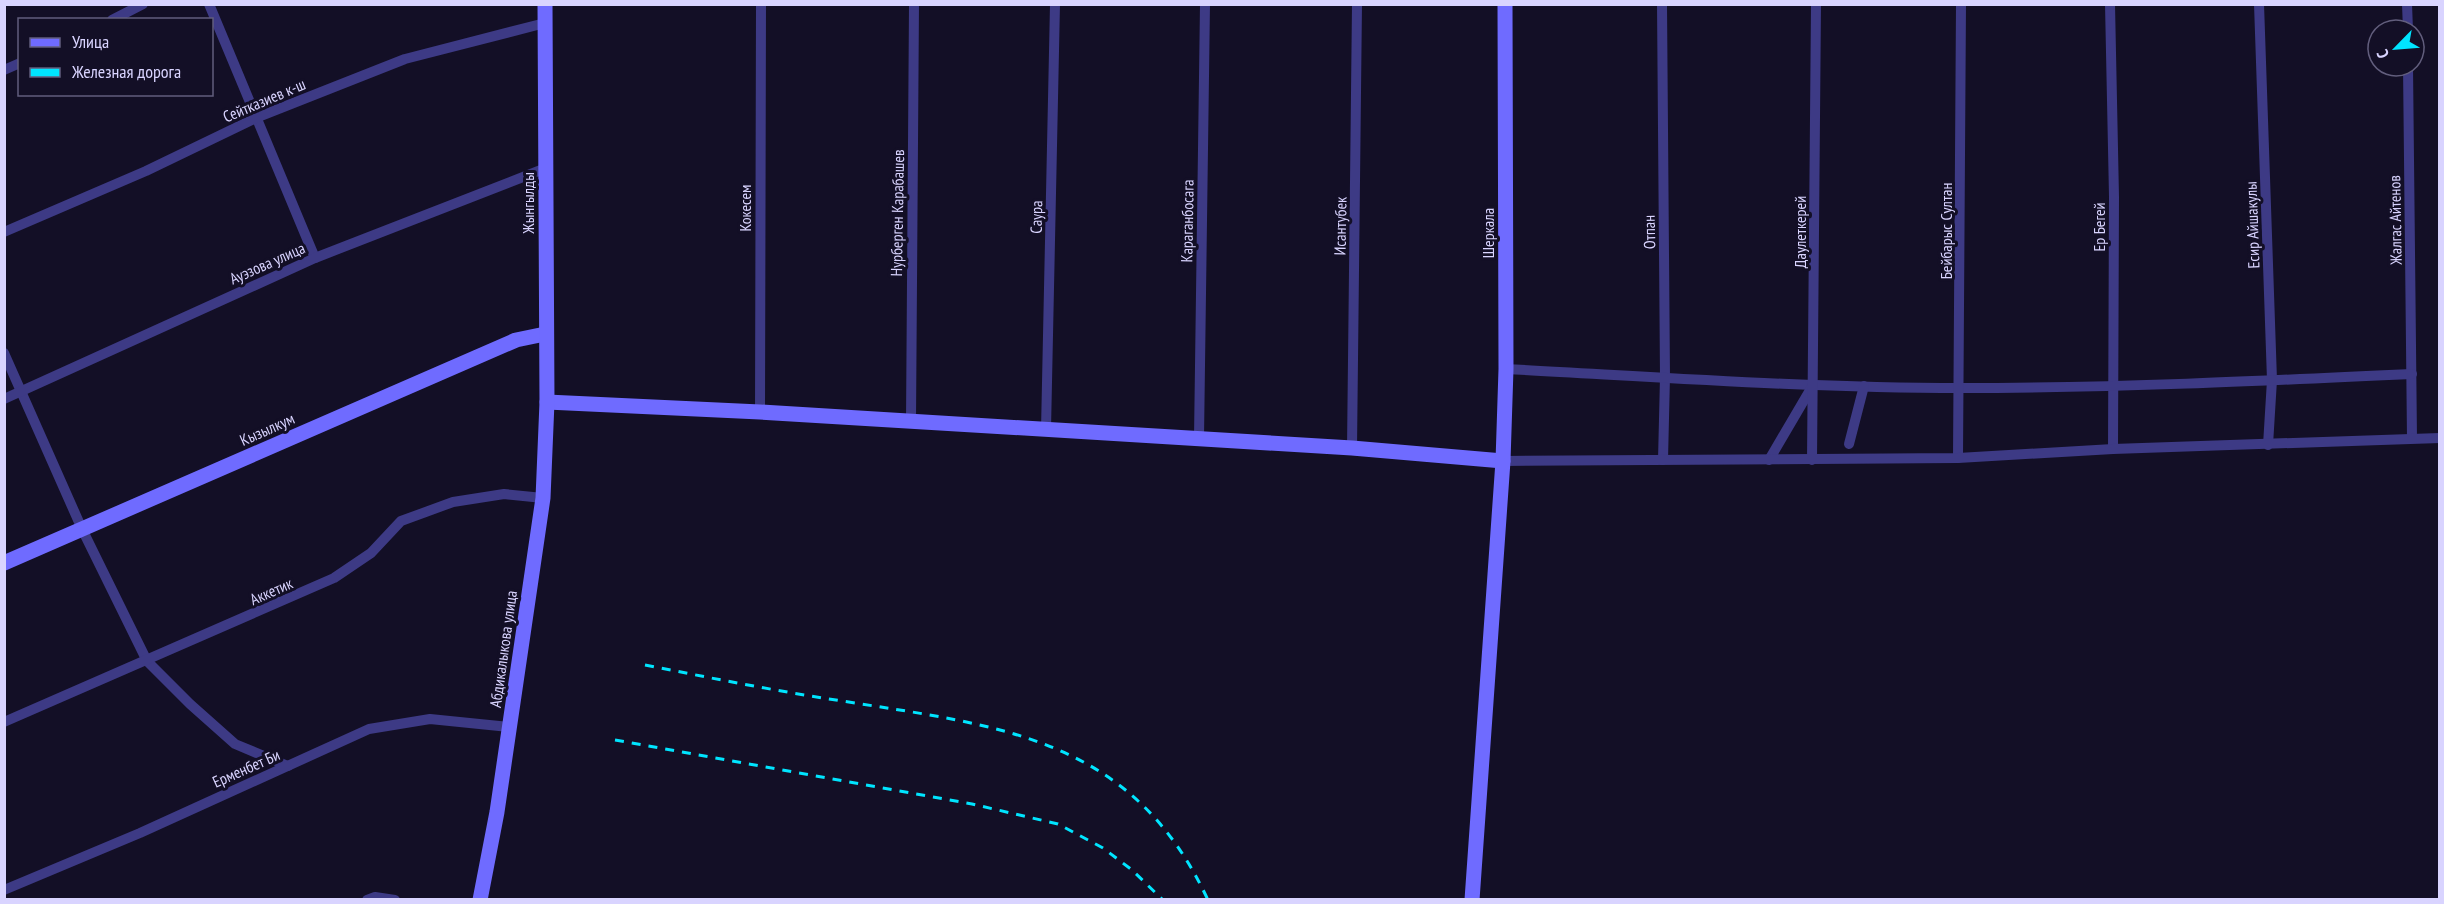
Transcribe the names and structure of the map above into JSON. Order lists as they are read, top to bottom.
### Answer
{
  "streets": {
    "street": [
      "Сейтказиев к-ш",
      "Жынгылды",
      "Кокесем",
      "Нурберген Карабашев",
      "Саура",
      "Жалгас Айтенов",
      "Караганбосага",
      "Есир Айшакулы",
      "Исантубек",
      "Ер Бегей",
      "Бейбарыс Султан",
      "Отпан",
      "Даулеткерей",
      "Шеркала",
      "Ауэзова улица",
      "Кызылкум",
      "Аккетик",
      "Абдикалыкова улица",
      "Ерменбет Би"
    ]
  },
  "crossings": [
    ["Сейтказиев к-ш", "Жынгылды"],
    ["Жынгылды", "Ауэзова улица"],
    ["Жынгылды", "Кызылкум"],
    ["Жынгылды", "Абдикалыкова улица"],
    ["Аккетик", "Абдикалыкова улица"],
    ["Абдикалыкова улица", "Ерменбет Би"]
  ],
  "legend": ["Улица", "Железная дорога"],
  "north": "bottom left"
}
